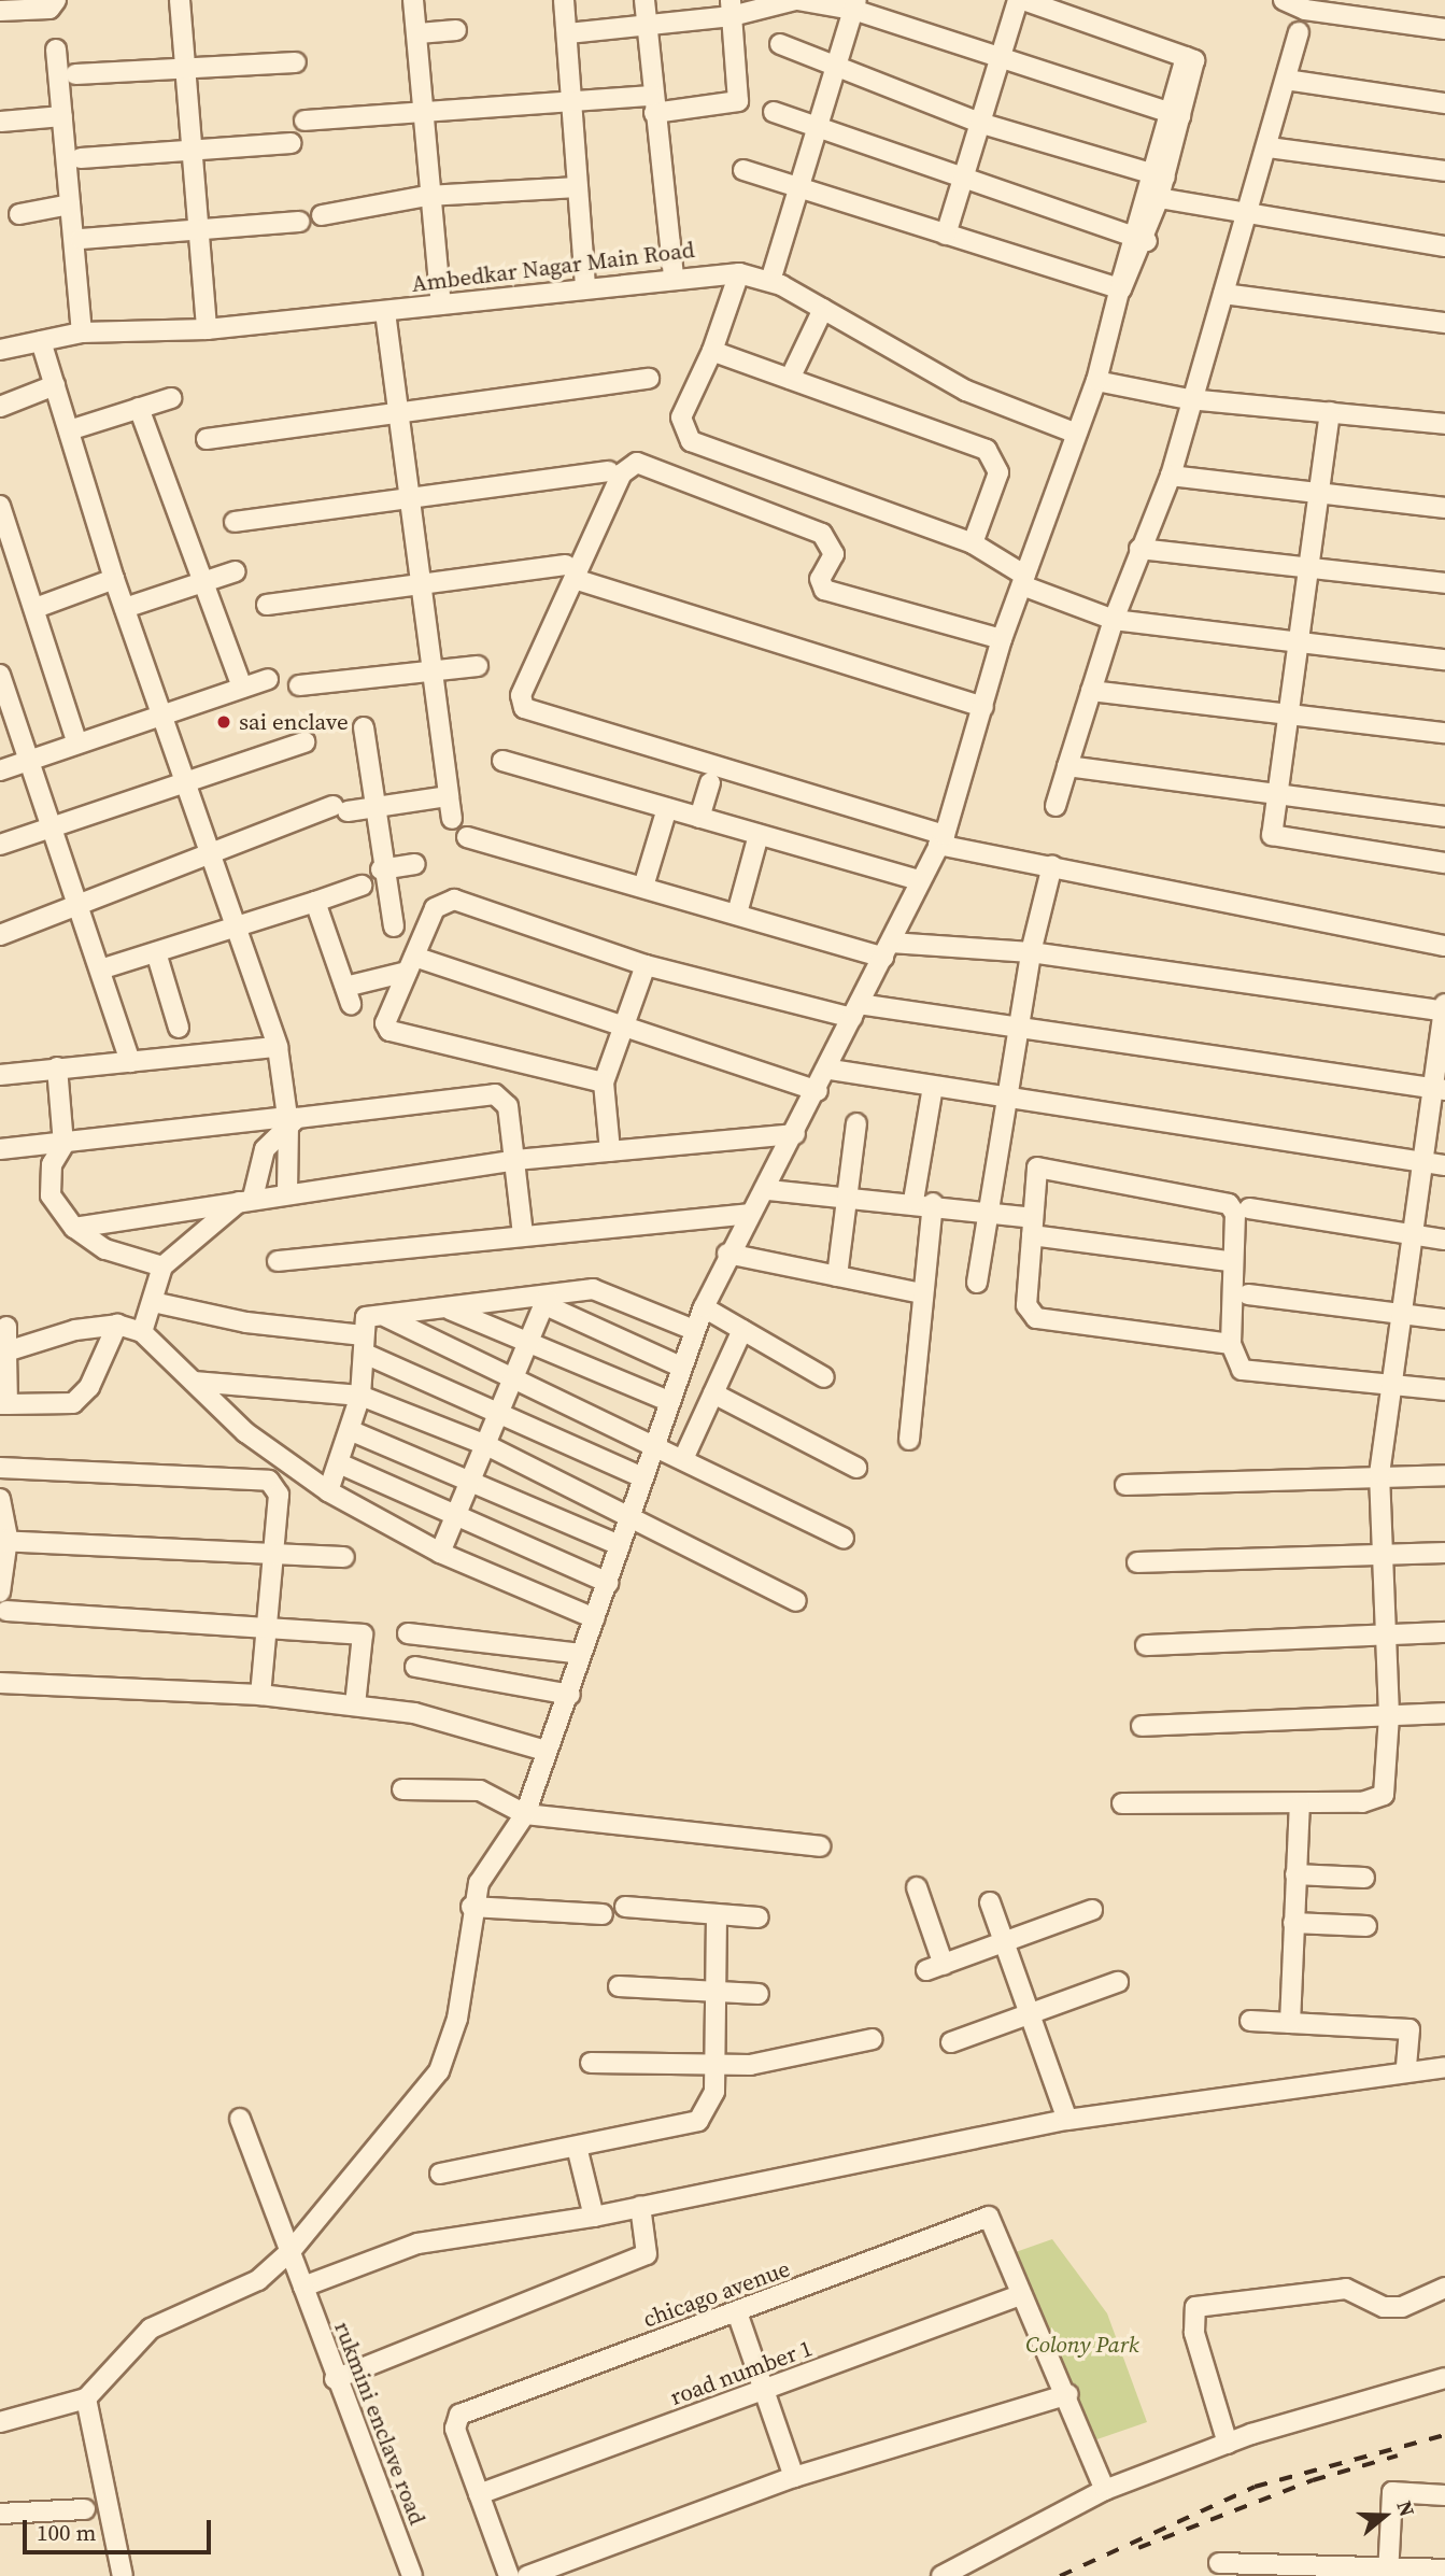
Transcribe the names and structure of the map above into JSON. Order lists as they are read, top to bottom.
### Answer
{
  "streets": {
    "street": [
      "Ambedkar Nagar Main Road",
      "chicago avenue",
      "road number 1",
      "rukmini enclave road"
    ]
  },
  "crossings": [
    ["chicago avenue", "road number 1"]
  ],
  "parks": ["Colony Park"],
  "places": ["sai enclave"],
  "scale_bar": "100 m",
  "north": "right"
}
